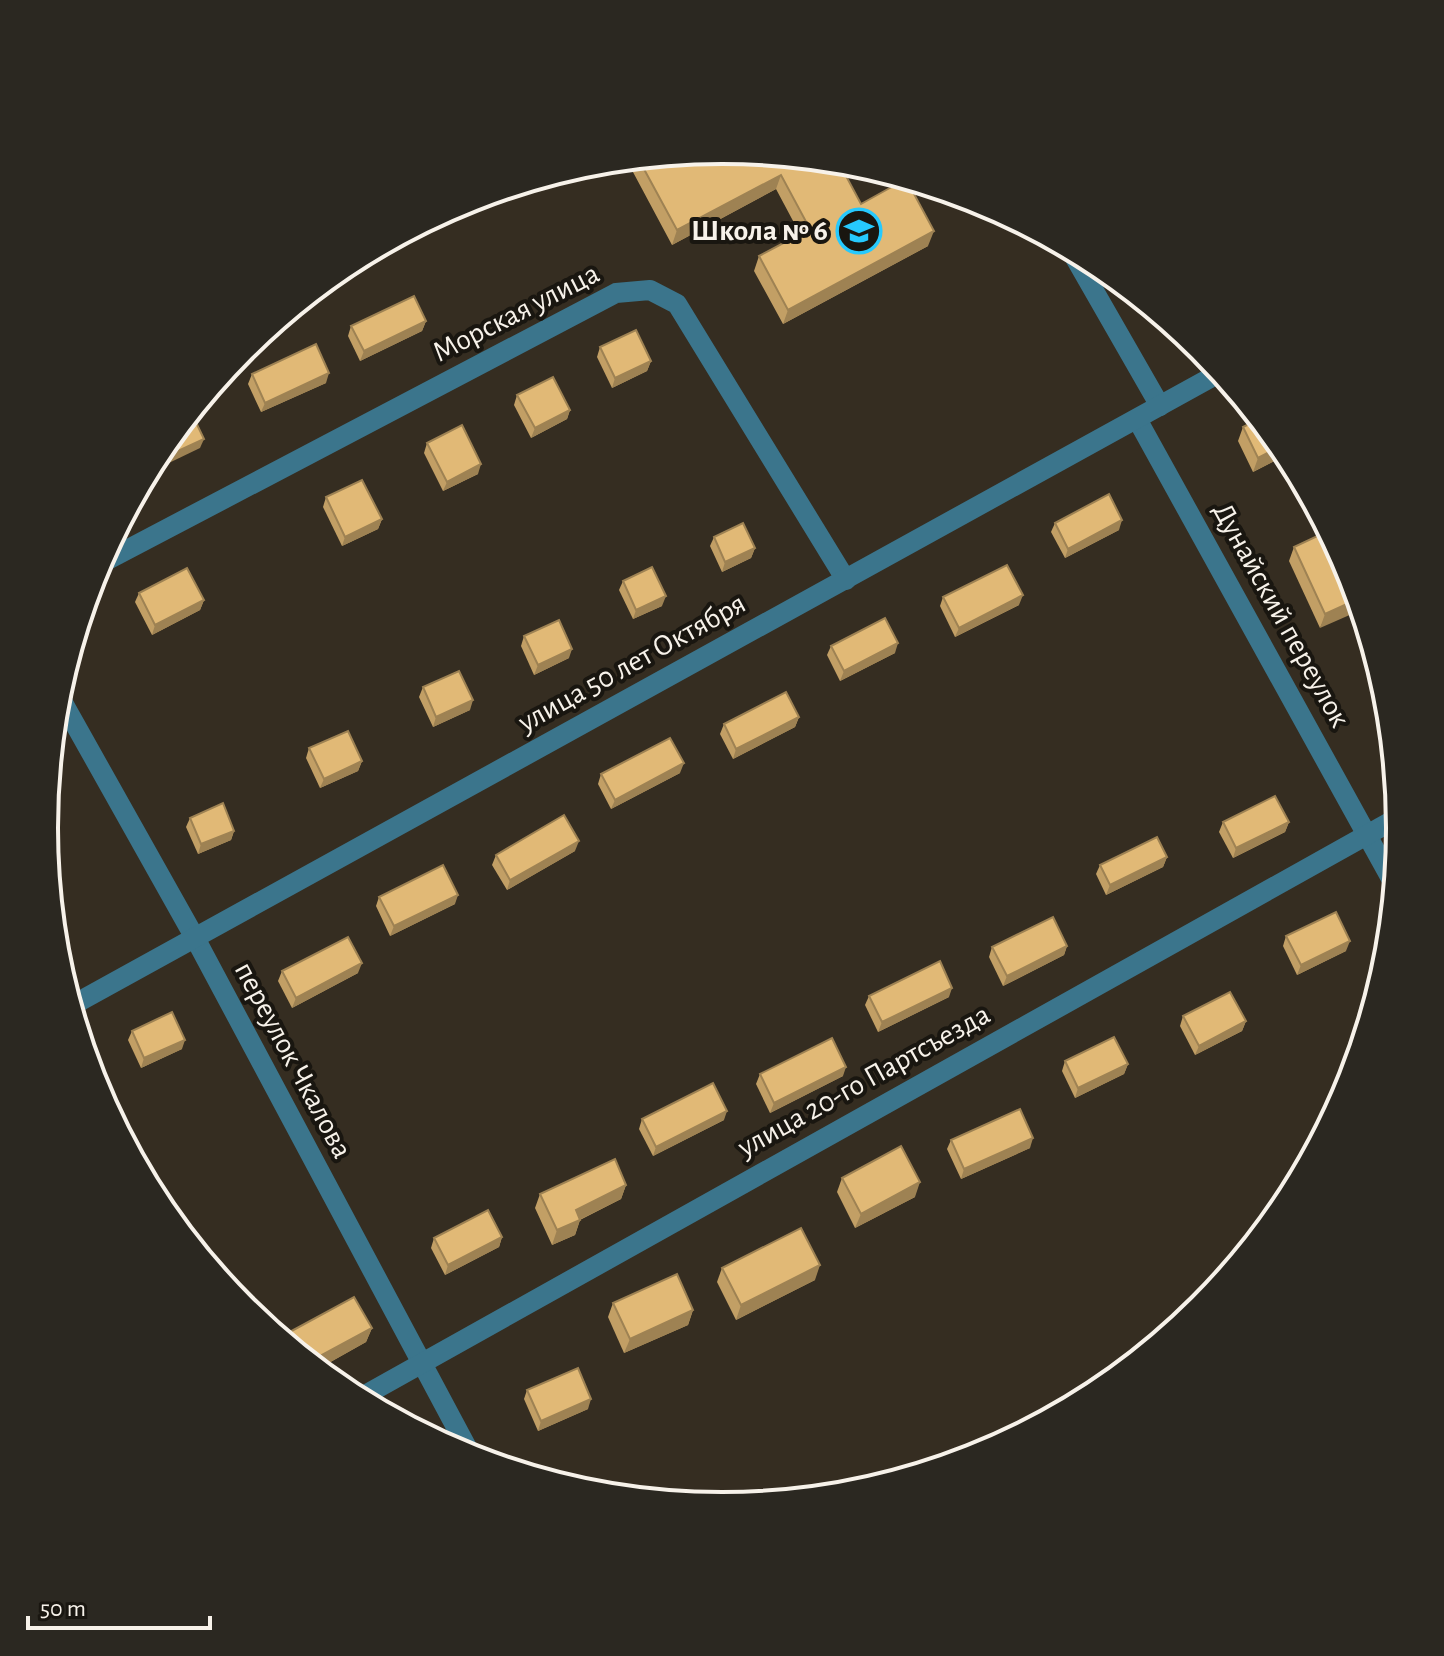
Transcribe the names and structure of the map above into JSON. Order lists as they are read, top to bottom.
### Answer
{
  "streets": {
    "street": [
      "Морская улица",
      "Дунайский переулок",
      "улица 50 лет Октября",
      "переулок Чкалова",
      "улица 20-го Партсъезда"
    ]
  },
  "crossings": [
    ["Морская улица", "улица 50 лет Октября"],
    ["Дунайский переулок", "улица 50 лет Октября"],
    ["Дунайский переулок", "улица 20-го Партсъезда"],
    ["улица 50 лет Октября", "переулок Чкалова"],
    ["переулок Чкалова", "улица 20-го Партсъезда"]
  ],
  "places": {
    "school or university": ["Школа № 6"]
  },
  "scale_bar": "50 m"
}
